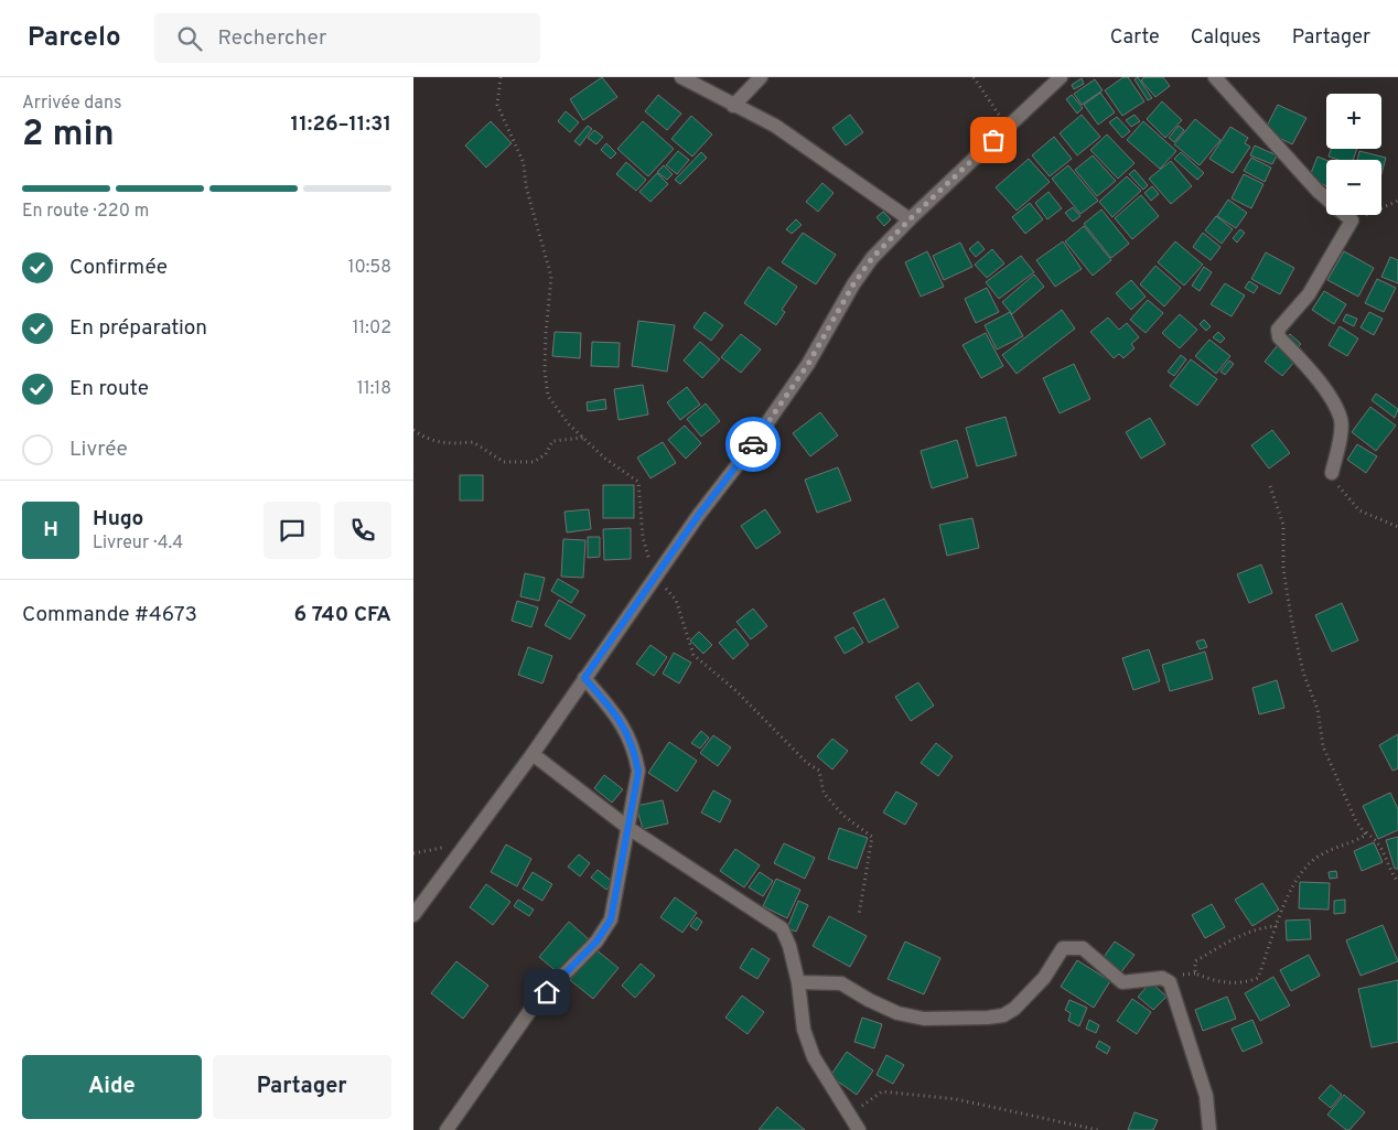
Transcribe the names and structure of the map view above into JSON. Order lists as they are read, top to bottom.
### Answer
{
  "page": {
    "header": "Parcelo",
    "search": "Rechercher",
    "nav": ["Carte", "Calques", "Partager"],
    "heading": ["2 min", "Arrivée dans", "11:26–11:31"],
    "panel": [
      "Hugo",
      "Livreur · 4.4",
      "Commande #4673",
      "6 740 CFA"
    ],
    "map_buttons": ["+", "−"],
    "bar": "En route · 220 m",
    "list": [
      ["Confirmée", "10:58"],
      ["En préparation", "11:02"],
      ["En route", "11:18"],
      "Livrée"
    ],
    "round": "H",
    "buttons": ["Aide", "Partager"]
  }
}
